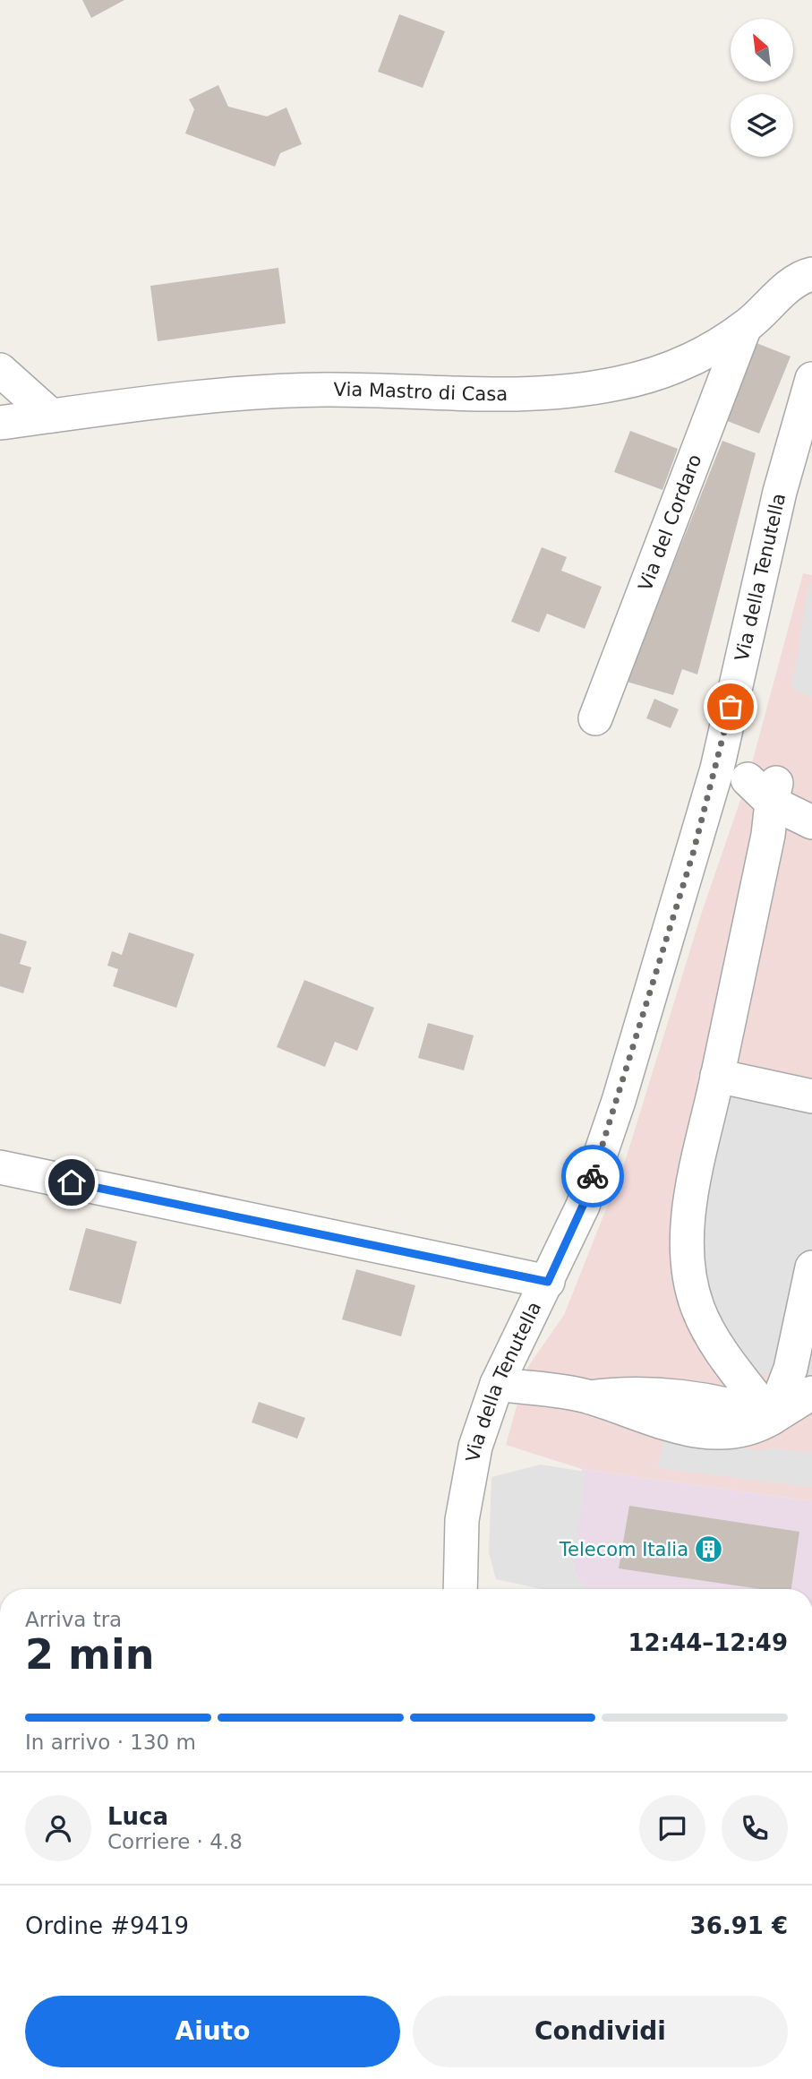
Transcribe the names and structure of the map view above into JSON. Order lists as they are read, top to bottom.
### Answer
{
  "streets": {
    "street": ["Via Mastro di Casa", "Via del Cordaro", "Via della Tenutella"]
  },
  "crossings": [
    ["Via Mastro di Casa", "Via del Cordaro"]
  ],
  "places": {
    "building": ["Telecom Italia"]
  },
  "north": "top left",
  "page": {
    "heading": ["2 min", "Arriva tra", "12:44–12:49"],
    "panel": [
      "Luca",
      "Corriere · 4.8",
      "Ordine #9419",
      "36.91 €"
    ],
    "bar": "In arrivo · 130 m",
    "buttons": ["Aiuto", "Condividi"]
  }
}
